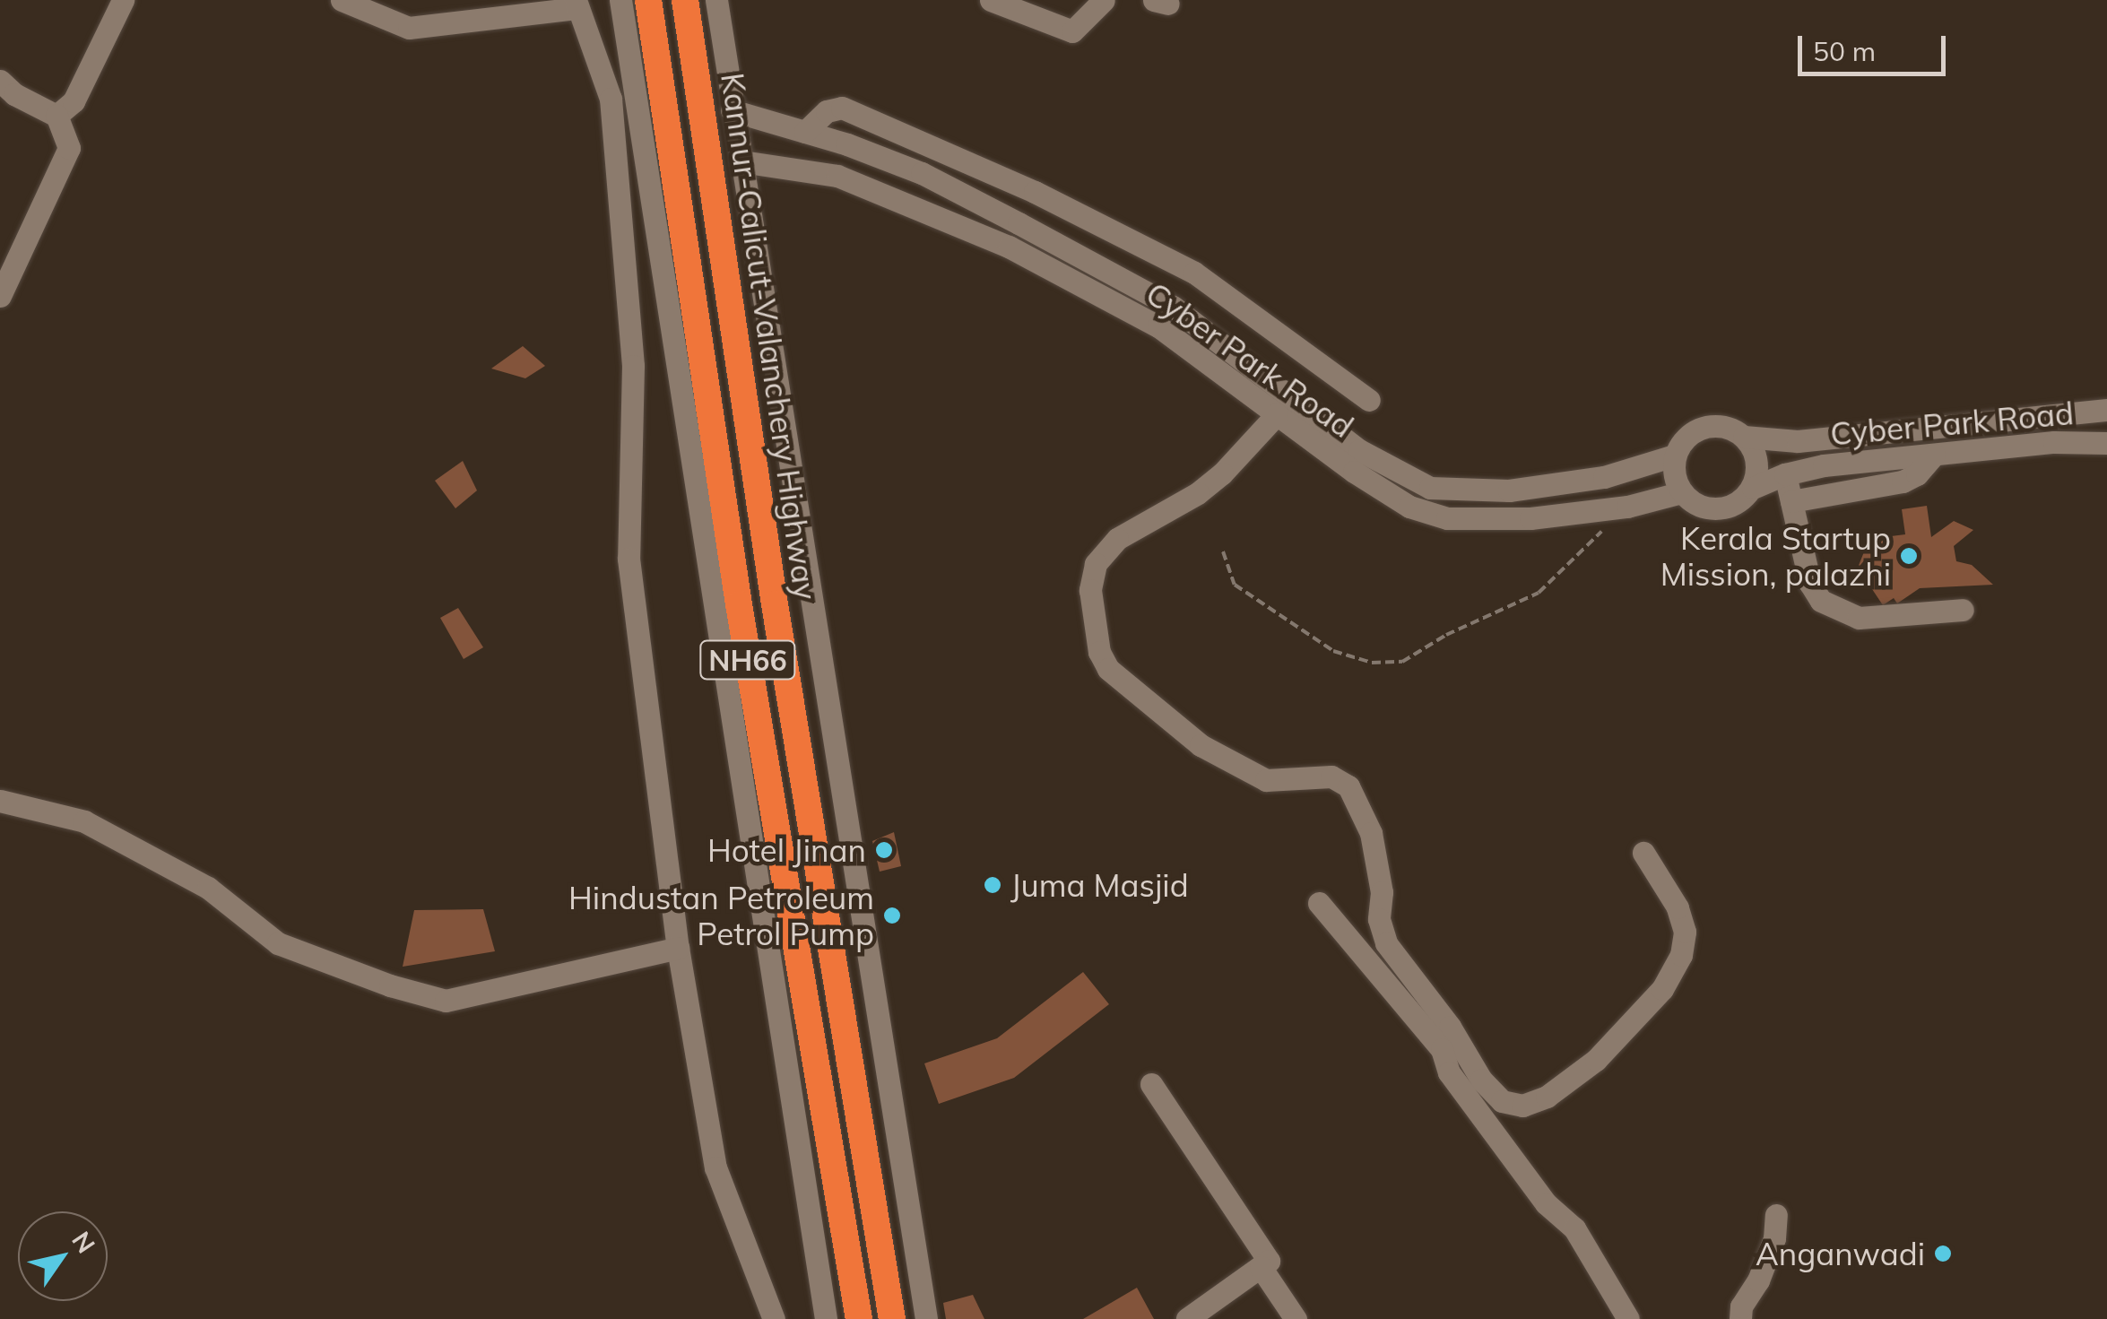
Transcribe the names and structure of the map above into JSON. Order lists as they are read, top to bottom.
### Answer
{
  "streets": {
    "highway": ["Kannur-Calicut-Valanchery Highway", "NH66"],
    "street": ["Cyber Park Road"]
  },
  "places": [
    "Kerala Startup Mission, palazhi",
    "Hotel Jinan",
    "Juma Masjid",
    "Hindustan Petroleum Petrol Pump",
    "Anganwadi"
  ],
  "scale_bar": "50 m",
  "north": "top right"
}
